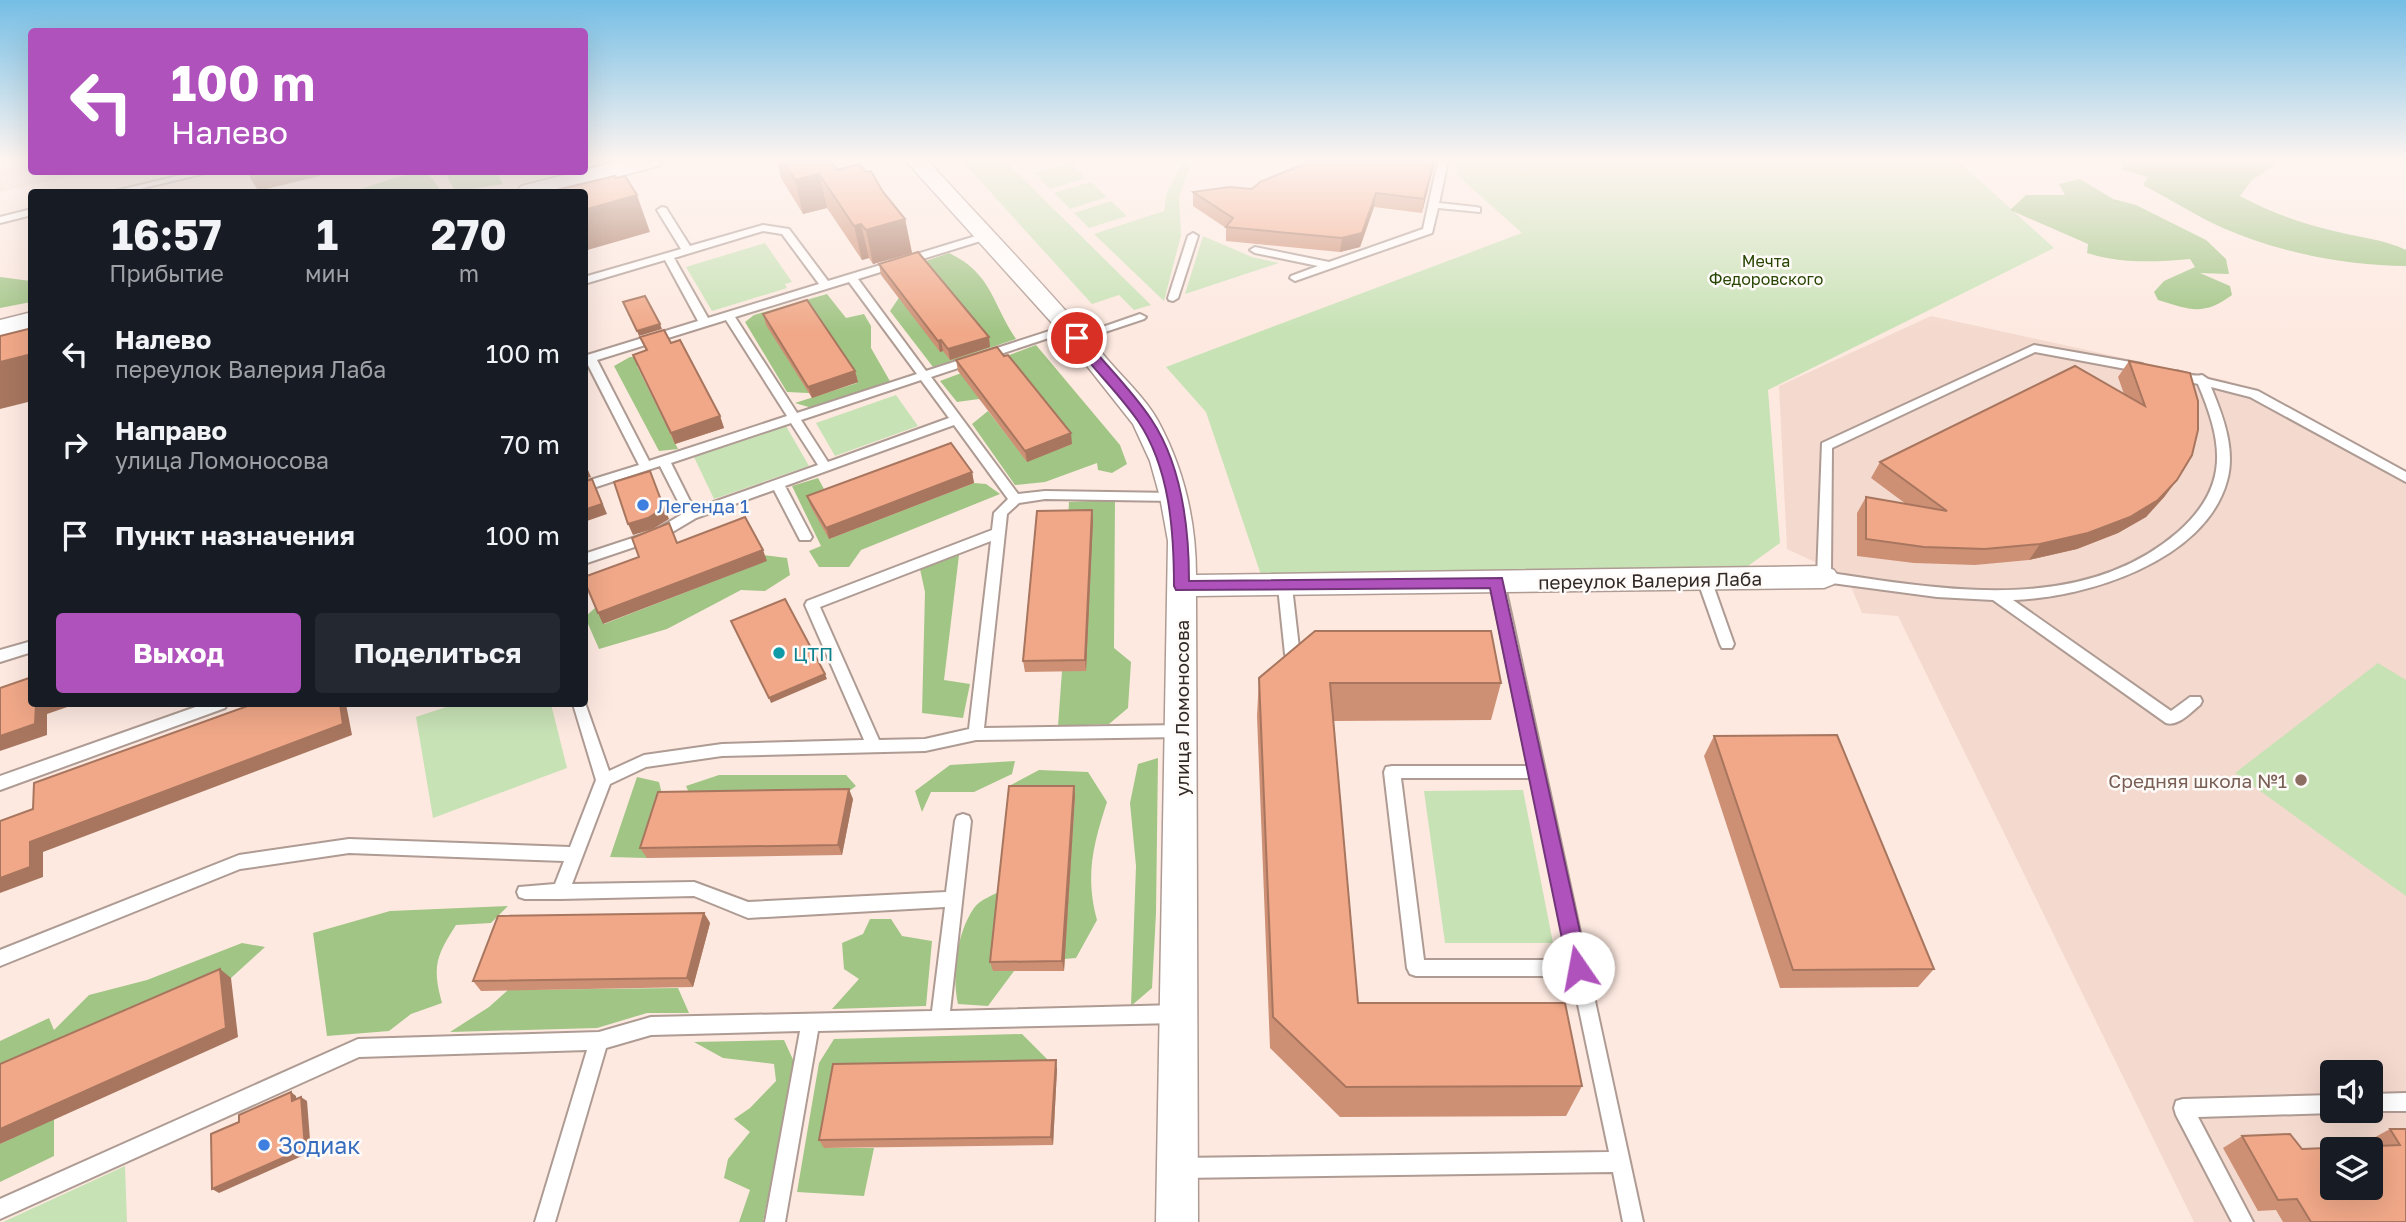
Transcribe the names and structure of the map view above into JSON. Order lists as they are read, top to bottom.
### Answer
{
  "streets": {
    "street": ["переулок Валерия Лаба", "улица Ломоносова"]
  },
  "crossings": [
    ["переулок Валерия Лаба", "улица Ломоносова"]
  ],
  "parks": ["Мечта Федоровского"],
  "places": [
    "Легенда 1",
    "ЦТП",
    "Средняя школа №1",
    "Зодиак"
  ],
  "page": {
    "turn": ["100 m", "Налево"],
    "eta": [
      "16:57",
      "Прибытие",
      "1",
      "мин",
      "270",
      "m"
    ],
    "list": [
      {
        "name": "Налево",
        "note": "переулок Валерия Лаба",
        "value": "100 m"
      },
      {
        "name": "Направо",
        "note": "улица Ломоносова",
        "value": "70 m"
      },
      {
        "name": "Пункт назначения",
        "value": "100 m"
      }
    ],
    "buttons": ["Выход", "Поделиться"]
  }
}
